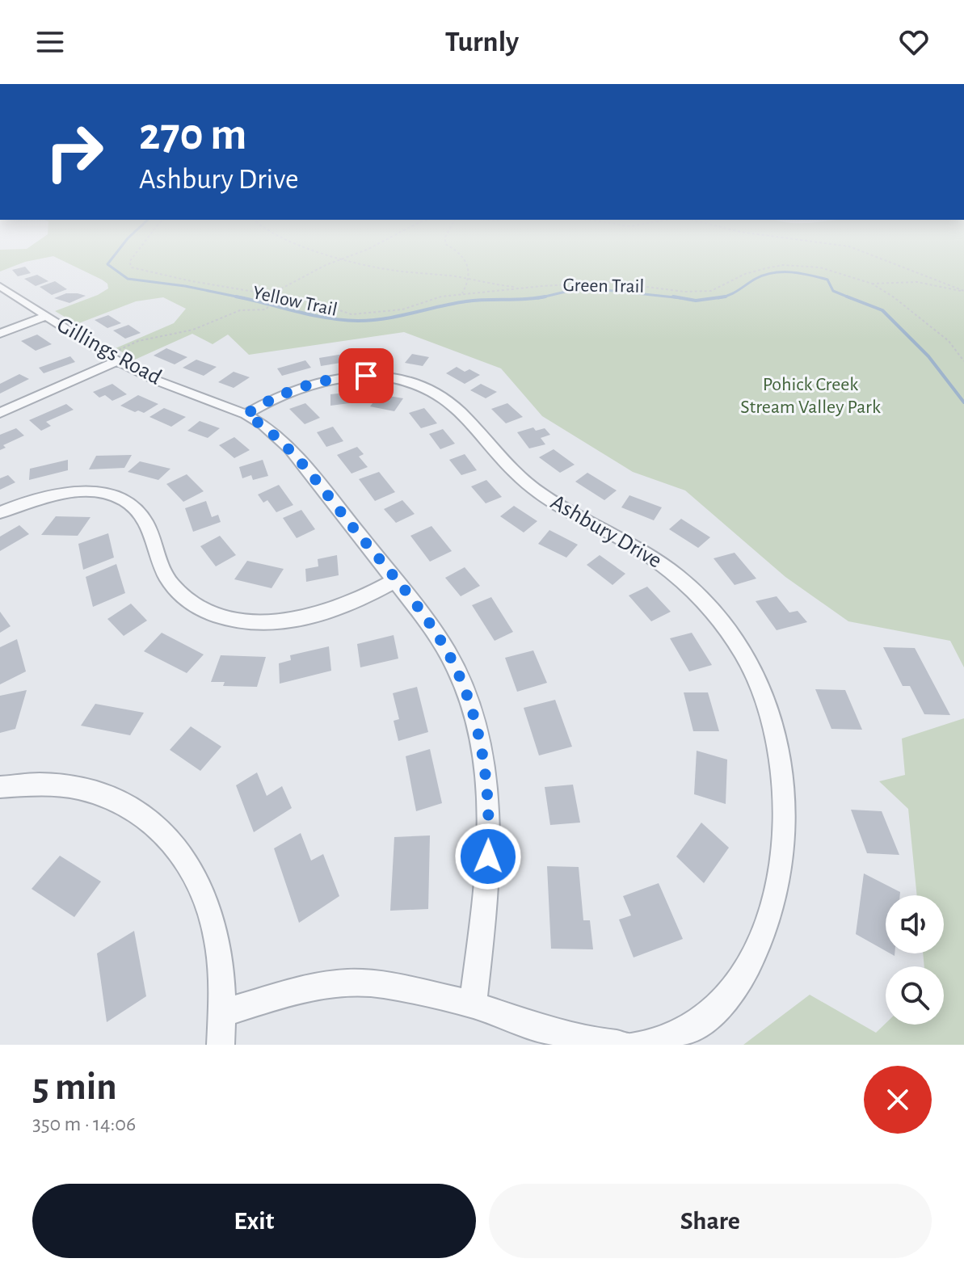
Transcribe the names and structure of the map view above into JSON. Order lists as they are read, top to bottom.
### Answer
{
  "streets": {
    "street": ["Gillings Road", "Ashbury Drive"],
    "path": ["Green Trail", "Yellow Trail"]
  },
  "crossings": [
    ["Green Trail", "Yellow Trail"],
    ["Gillings Road", "Ashbury Drive"]
  ],
  "parks": ["Pohick Creek Stream Valley Park"],
  "page": {
    "header": "Turnly",
    "turn": ["270 m", "Ashbury Drive"],
    "heading": ["5 min", "350 m · 14:06"],
    "buttons": ["Exit", "Share"]
  }
}
